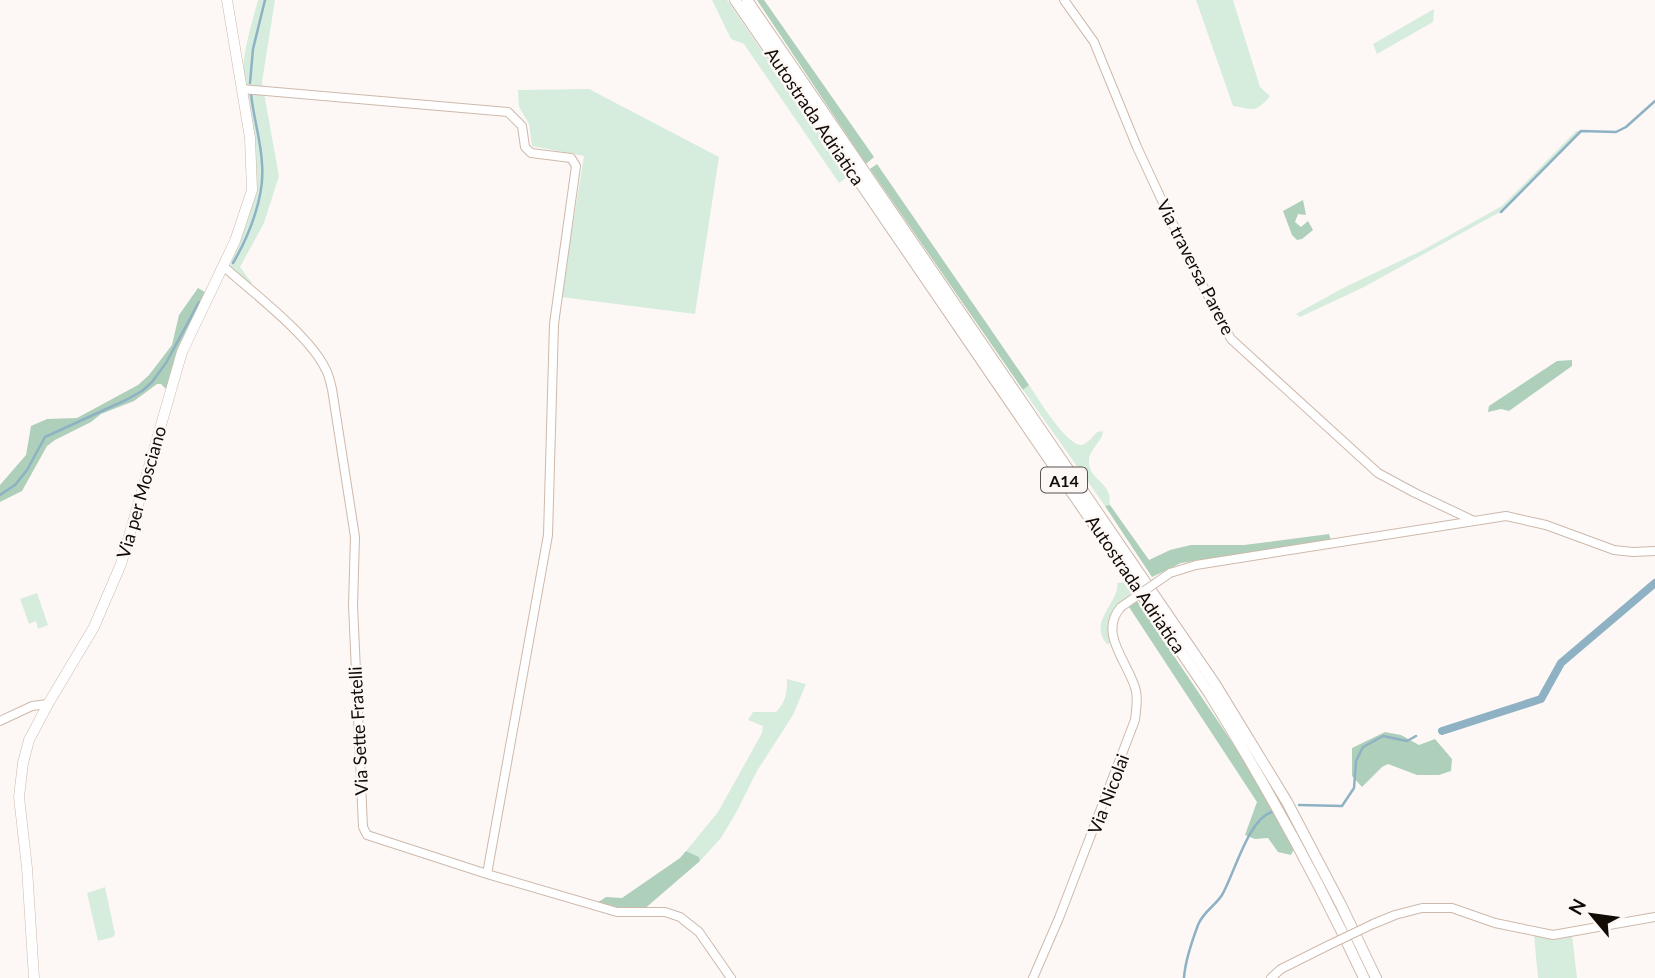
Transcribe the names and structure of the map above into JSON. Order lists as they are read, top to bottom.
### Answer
{
  "streets": {
    "highway": ["Autostrada Adriatica", "A14"],
    "main road": ["Via per Mosciano"],
    "street": ["Via traversa Parere", "Via Sette Fratelli", "Via Nicolai"]
  },
  "crossings": [
    ["Via traversa Parere", "Via Nicolai"],
    ["Via per Mosciano", "Via Sette Fratelli"]
  ],
  "north": "top left"
}
